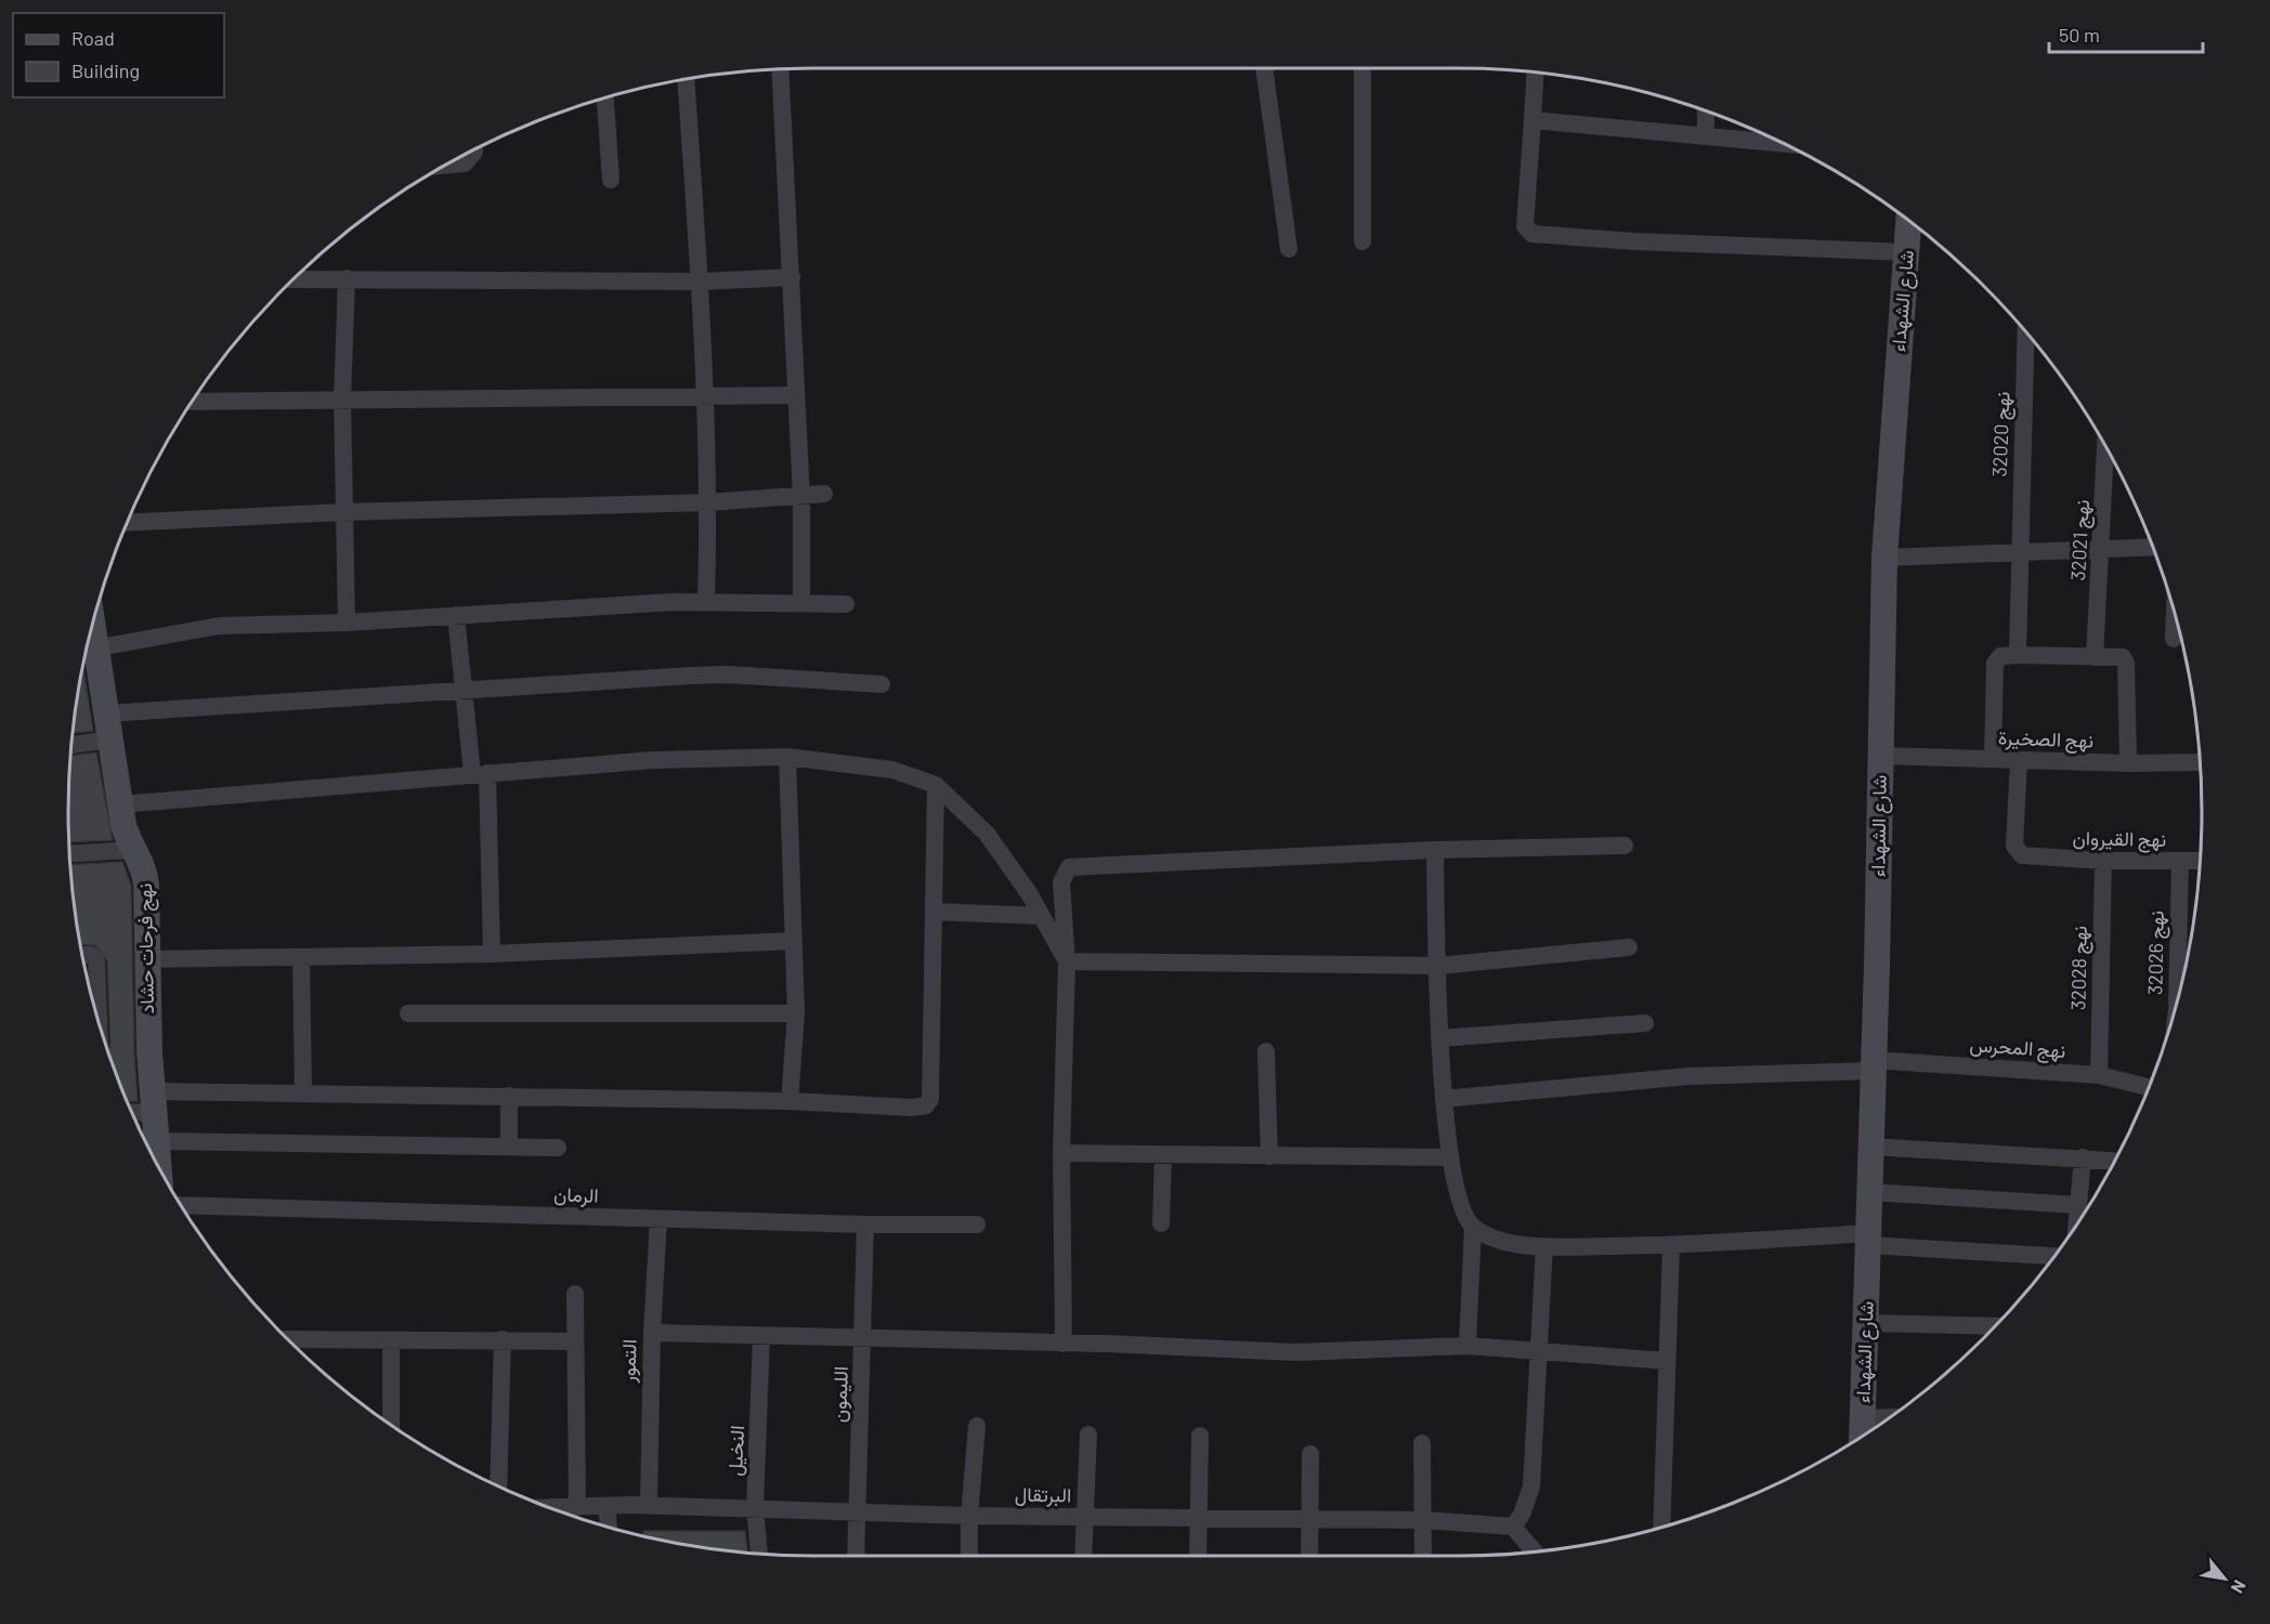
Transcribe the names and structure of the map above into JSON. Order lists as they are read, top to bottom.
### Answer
{
  "streets": {
    "street": [
      "شارع الشهداء",
      "نهج 32020",
      "نهج 32021",
      "نهج الصخيرة",
      "نهج القيروان",
      "نهج فرحات حشاد",
      "نهج 32026",
      "نهج 32028",
      "نهج المحرس",
      "الرمان",
      "التمور",
      "الليمون",
      "النخيل",
      "البرتقال"
    ]
  },
  "crossings": [
    ["شارع الشهداء", "نهج الصخيرة"],
    ["شارع الشهداء", "نهج المحرس"],
    ["نهج الصخيرة", "نهج القيروان"],
    ["نهج القيروان", "نهج 32026"],
    ["نهج القيروان", "نهج 32028"],
    ["نهج 32028", "نهج المحرس"],
    ["الرمان", "التمور"],
    ["الرمان", "الليمون"],
    ["التمور", "البرتقال"],
    ["الليمون", "البرتقال"],
    ["النخيل", "البرتقال"]
  ],
  "legend": ["Road", "Building"],
  "scale_bar": "50 m",
  "north": "bottom right"
}
